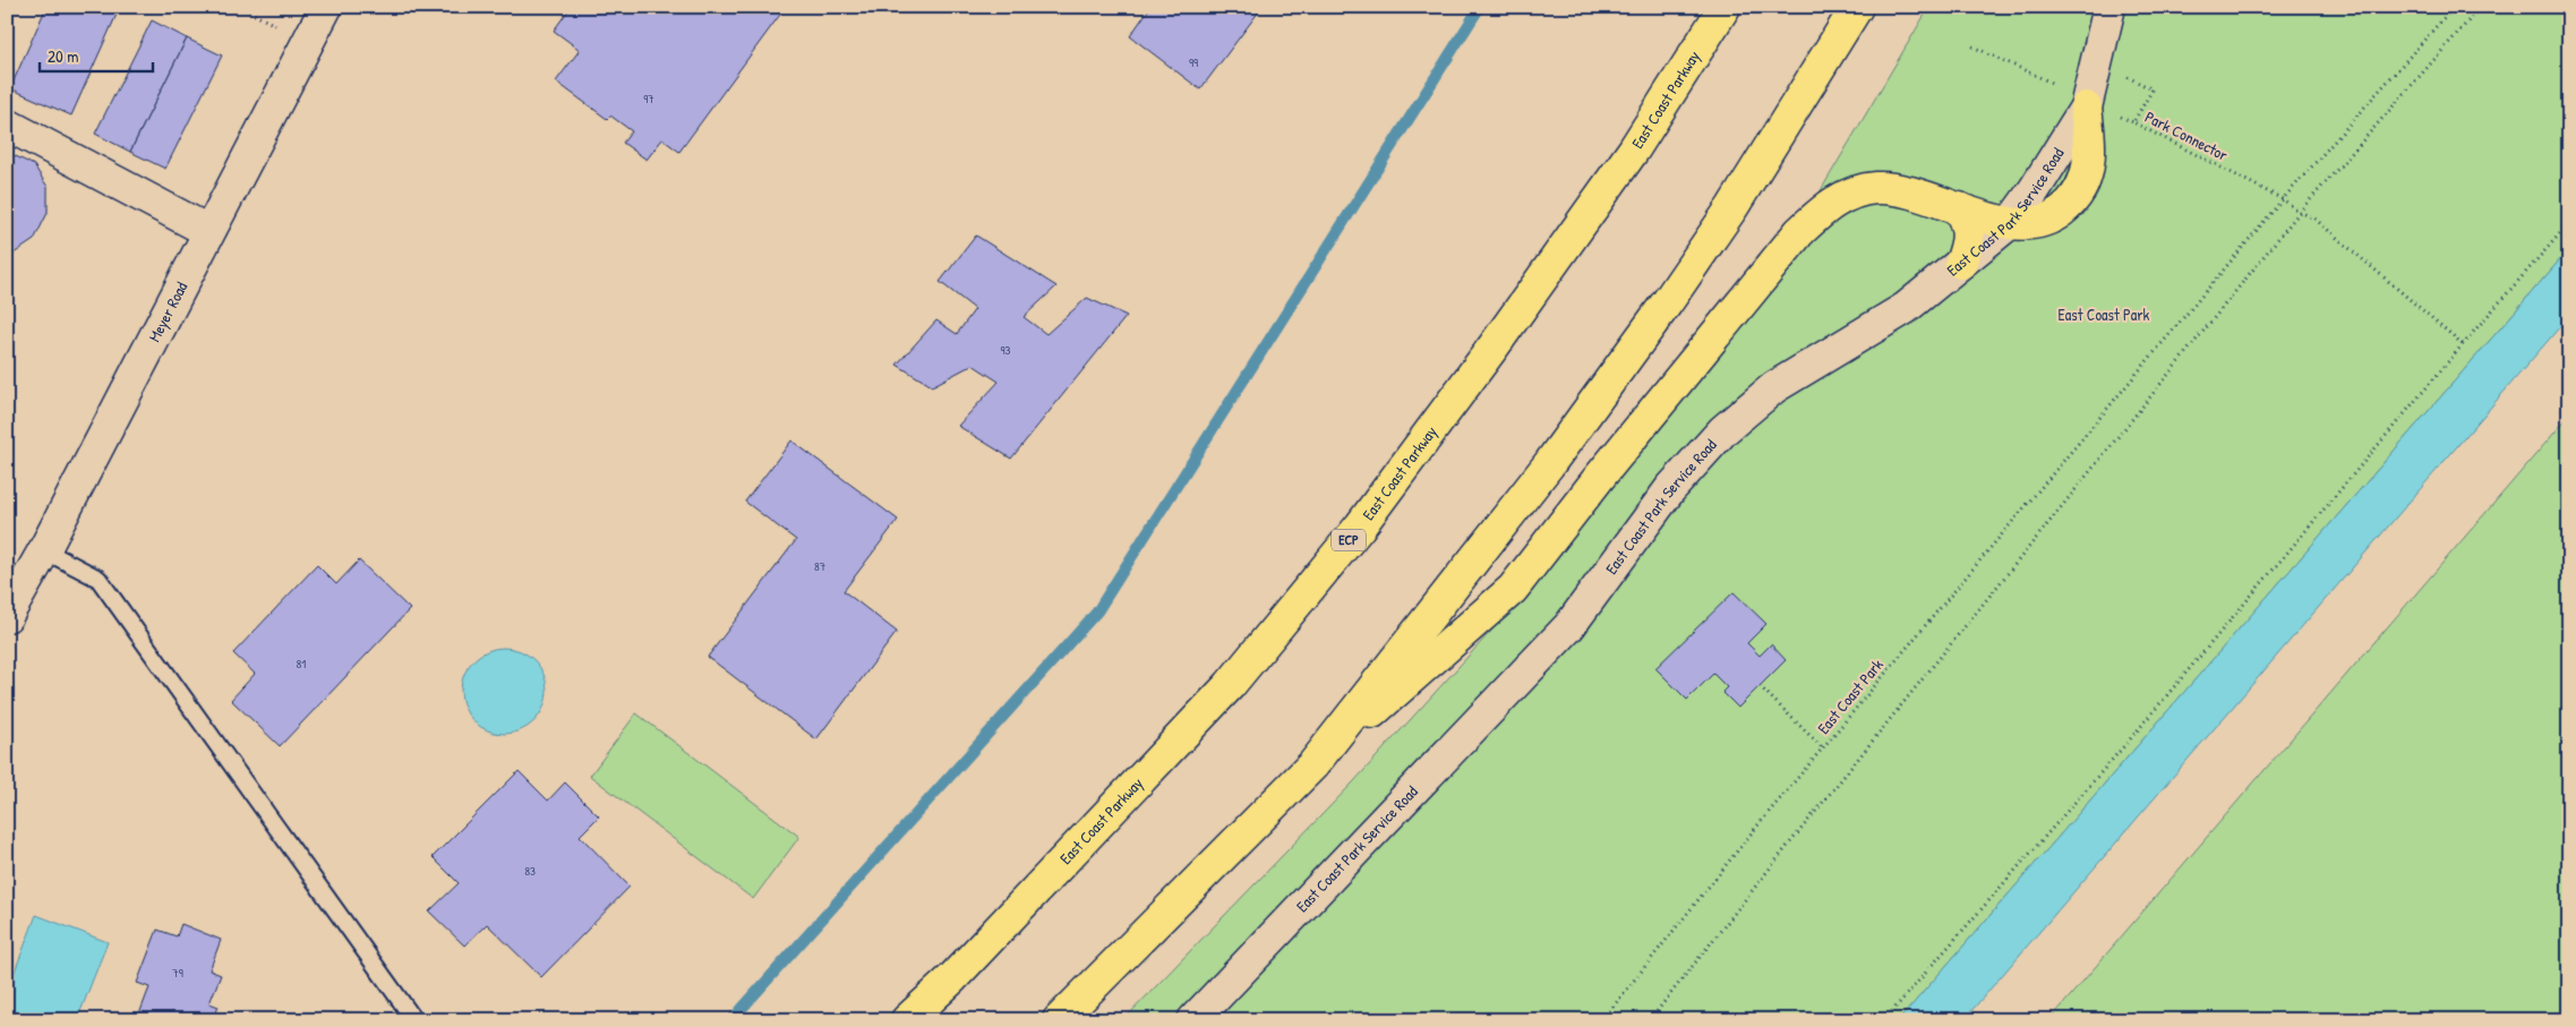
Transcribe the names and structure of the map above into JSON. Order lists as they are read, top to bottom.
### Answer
{
  "streets": {
    "highway": ["East Coast Parkway", "ECP"],
    "street": ["East Coast Park Service Road", "Meyer Road"],
    "path": ["Park Connector", "East Coast Park"]
  },
  "crossings": [
    ["Park Connector", "East Coast Park"]
  ],
  "parks": ["East Coast Park"],
  "house_numbers": [
    "99",
    "97",
    "93",
    "87",
    "81",
    "83",
    "79"
  ],
  "scale_bar": "20 m"
}
